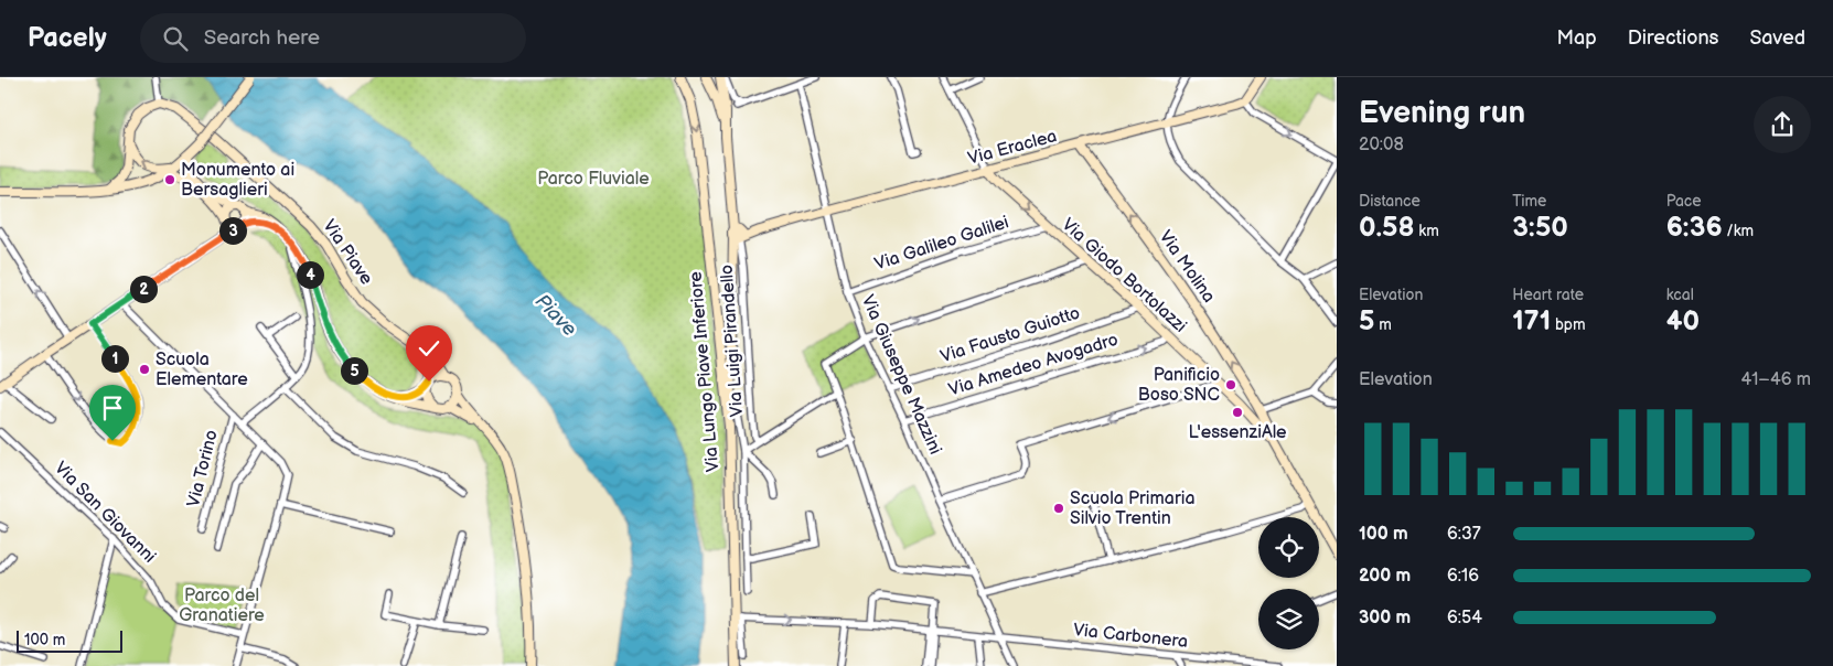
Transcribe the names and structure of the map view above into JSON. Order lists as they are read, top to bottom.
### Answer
{
  "streets": {
    "street": [
      "Via Eraclea",
      "Via Galileo Galilei",
      "Via Piave",
      "Via Molina",
      "Via Giodo Bortolazzi",
      "Via Fausto Guiotto",
      "Via Luigi Pirandello",
      "Via Amedeo Avogadro",
      "Via Lungo Piave Inferiore",
      "Via Giuseppe Mazzini",
      "Via Torino",
      "Via San Giovanni",
      "Via Carbonera"
    ]
  },
  "crossings": [
    ["Via Eraclea", "Via Molina"],
    ["Via Eraclea", "Via Giodo Bortolazzi"],
    ["Via Eraclea", "Via Luigi Pirandello"],
    ["Via Eraclea", "Via Giuseppe Mazzini"],
    ["Via Galileo Galilei", "Via Giodo Bortolazzi"],
    ["Via Galileo Galilei", "Via Giuseppe Mazzini"],
    ["Via Molina", "Via Giodo Bortolazzi"],
    ["Via Giodo Bortolazzi", "Via Fausto Guiotto"],
    ["Via Giodo Bortolazzi", "Via Amedeo Avogadro"],
    ["Via Fausto Guiotto", "Via Giuseppe Mazzini"],
    ["Via Amedeo Avogadro", "Via Giuseppe Mazzini"],
    ["Via Lungo Piave Inferiore", "Via Carbonera"],
    ["Via Giuseppe Mazzini", "Via Carbonera"]
  ],
  "one_way": ["Via Molina", "Via Amedeo Avogadro"],
  "water": ["Piave"],
  "parks": ["Parco Fluviale", "Parco del Granatiere"],
  "places": [
    "Monumento ai Bersaglieri",
    "Scuola Elementare",
    "Panificio Boso SNC",
    "L'essenziAle",
    "Scuola Primaria Silvio Trentin"
  ],
  "scale_bar": "100 m",
  "page": {
    "header": "Pacely",
    "search": "Search here",
    "nav": ["Map", "Directions", "Saved"],
    "heading": ["Evening run", "20:08"],
    "stats": [
      ["Distance", "0.58 km"],
      ["Time", "3:50"],
      ["Pace", "6:36 /km"],
      ["Elevation", "5 m"],
      ["Heart rate", "171 bpm"],
      ["kcal", "40"]
    ],
    "pins": [
      "3",
      "4",
      "2",
      "1",
      "5"
    ],
    "chart": ["Elevation", "41–46 m"],
    "list": [
      {
        "name": "100 m",
        "note": "6:37"
      },
      {
        "name": "200 m",
        "note": "6:16"
      },
      {
        "name": "300 m",
        "note": "6:54"
      }
    ],
    "scale": "100 m"
  }
}
